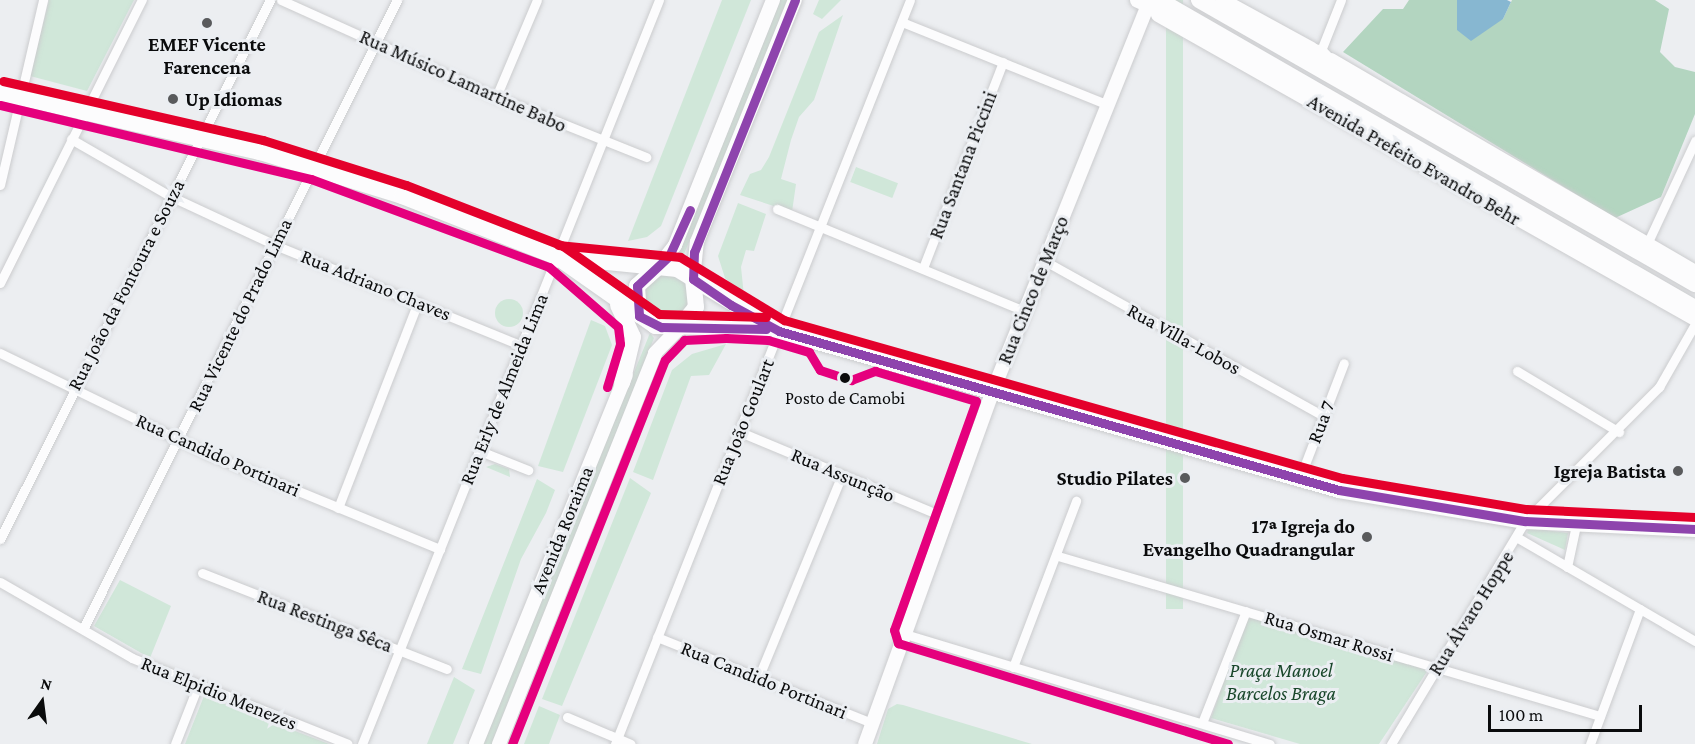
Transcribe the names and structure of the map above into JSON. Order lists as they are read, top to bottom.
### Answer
{
  "streets": {
    "highway": ["Avenida Prefeito Evandro Behr"],
    "main road": ["Rua Cinco de Março", "Avenida Roraima"],
    "street": [
      "Rua Músico Lamartine Babo",
      "Rua Santana Piccini",
      "Rua João da Fontoura e Souza",
      "Rua Adriano Chaves",
      "Rua Vicente do Prado Lima",
      "Rua Villa-Lobos",
      "Rua Erly de Almeida Lima",
      "Rua João Goulart",
      "Rua 7",
      "Rua Candido Portinari",
      "Rua Assunção",
      "Rua Álvaro Hoppe",
      "Rua Restinga Sêca",
      "Rua Osmar Rossi",
      "Rua Elpidio Menezes"
    ]
  },
  "crossings": [
    ["Rua Músico Lamartine Babo", "Rua Vicente do Prado Lima"],
    ["Rua Músico Lamartine Babo", "Rua Erly de Almeida Lima"],
    ["Avenida Prefeito Evandro Behr", "Rua Cinco de Março"],
    ["Avenida Prefeito Evandro Behr", "Rua Álvaro Hoppe"],
    ["Rua João da Fontoura e Souza", "Rua Adriano Chaves"],
    ["Rua João da Fontoura e Souza", "Rua Candido Portinari"],
    ["Rua Adriano Chaves", "Rua Vicente do Prado Lima"],
    ["Rua Adriano Chaves", "Rua Erly de Almeida Lima"],
    ["Rua Cinco de Março", "Rua Villa-Lobos"],
    ["Rua Cinco de Março", "Rua Candido Portinari"],
    ["Rua Cinco de Março", "Rua Assunção"],
    ["Rua Vicente do Prado Lima", "Rua Candido Portinari"],
    ["Rua Vicente do Prado Lima", "Rua Elpidio Menezes"],
    ["Rua Villa-Lobos", "Rua 7"],
    ["Rua Erly de Almeida Lima", "Rua Candido Portinari"],
    ["Rua Erly de Almeida Lima", "Rua Restinga Sêca"],
    ["Rua João Goulart", "Rua Candido Portinari"],
    ["Rua João Goulart", "Rua Assunção"],
    ["Rua Álvaro Hoppe", "Rua Osmar Rossi"]
  ],
  "parks": ["Praça Manoel Barcelos Braga"],
  "places": [
    "EMEF Vicente Farencena",
    "Up Idiomas",
    "Posto de Camobi",
    "Igreja Batista",
    "Studio Pilates",
    "17ª Igreja do Evangelho Quadrangular"
  ],
  "scale_bar": "100 m",
  "north": "top"
}
